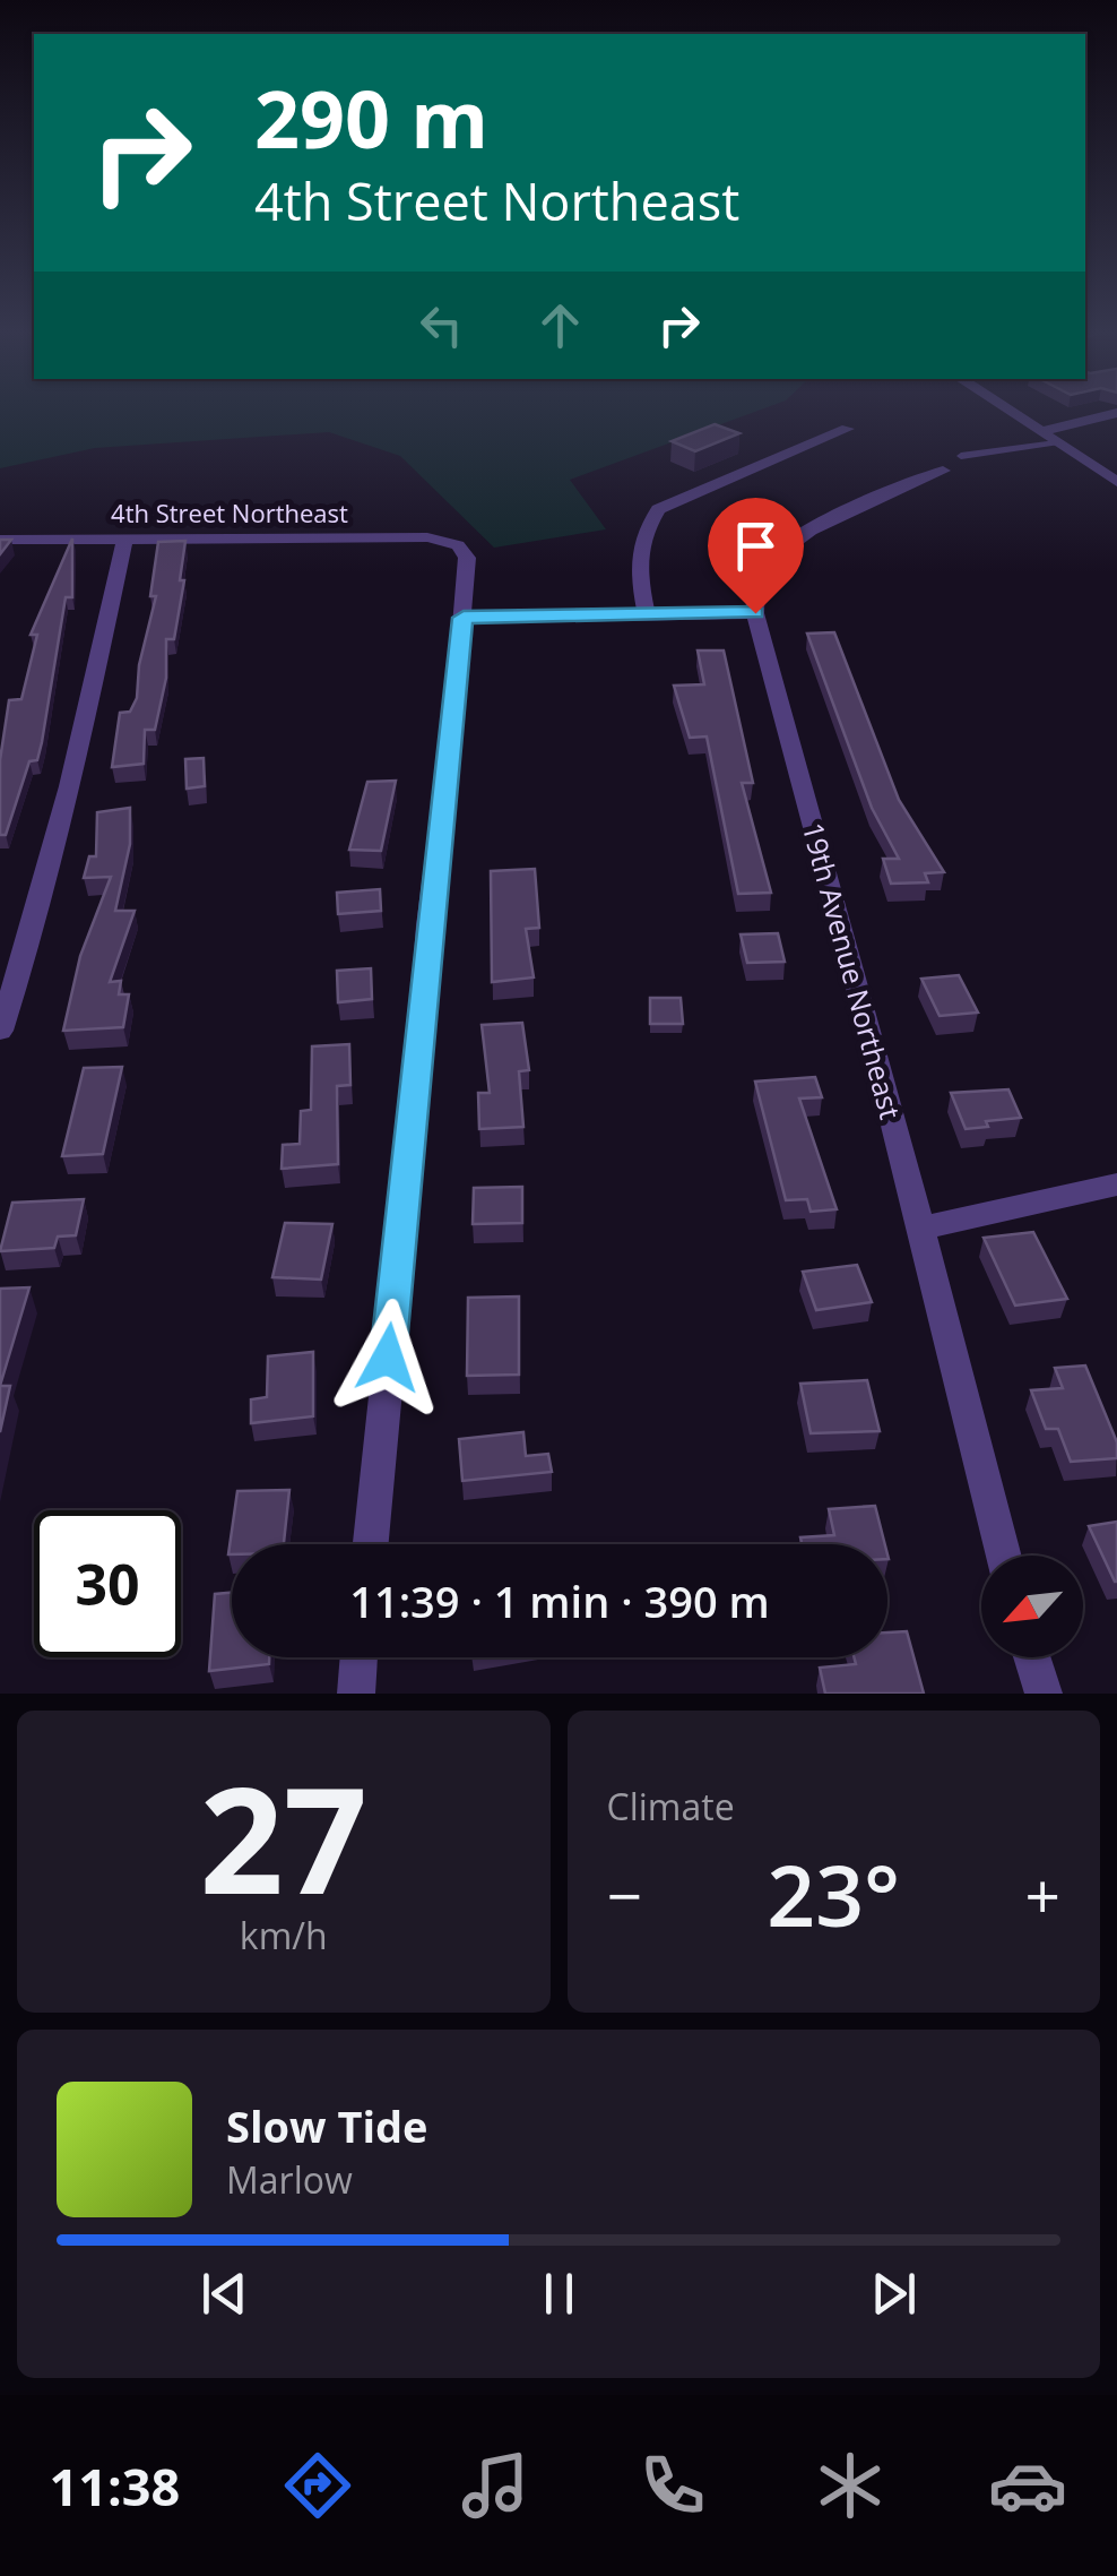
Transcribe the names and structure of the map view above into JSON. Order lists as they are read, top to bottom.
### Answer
{
  "streets": {
    "street": ["4th Street Northeast", "19th Avenue Northeast"]
  },
  "north": "bottom left",
  "page": {
    "turn": ["290 m", "4th Street Northeast"],
    "limit": "30",
    "trip": "11:39 · 1 min · 390 m",
    "tile": [
      ["27", "km/h"],
      "Climate"
    ],
    "heat": ["−", "23°", "+"],
    "song": ["Slow Tide", "Marlow"],
    "tabs": "11:38"
  }
}
